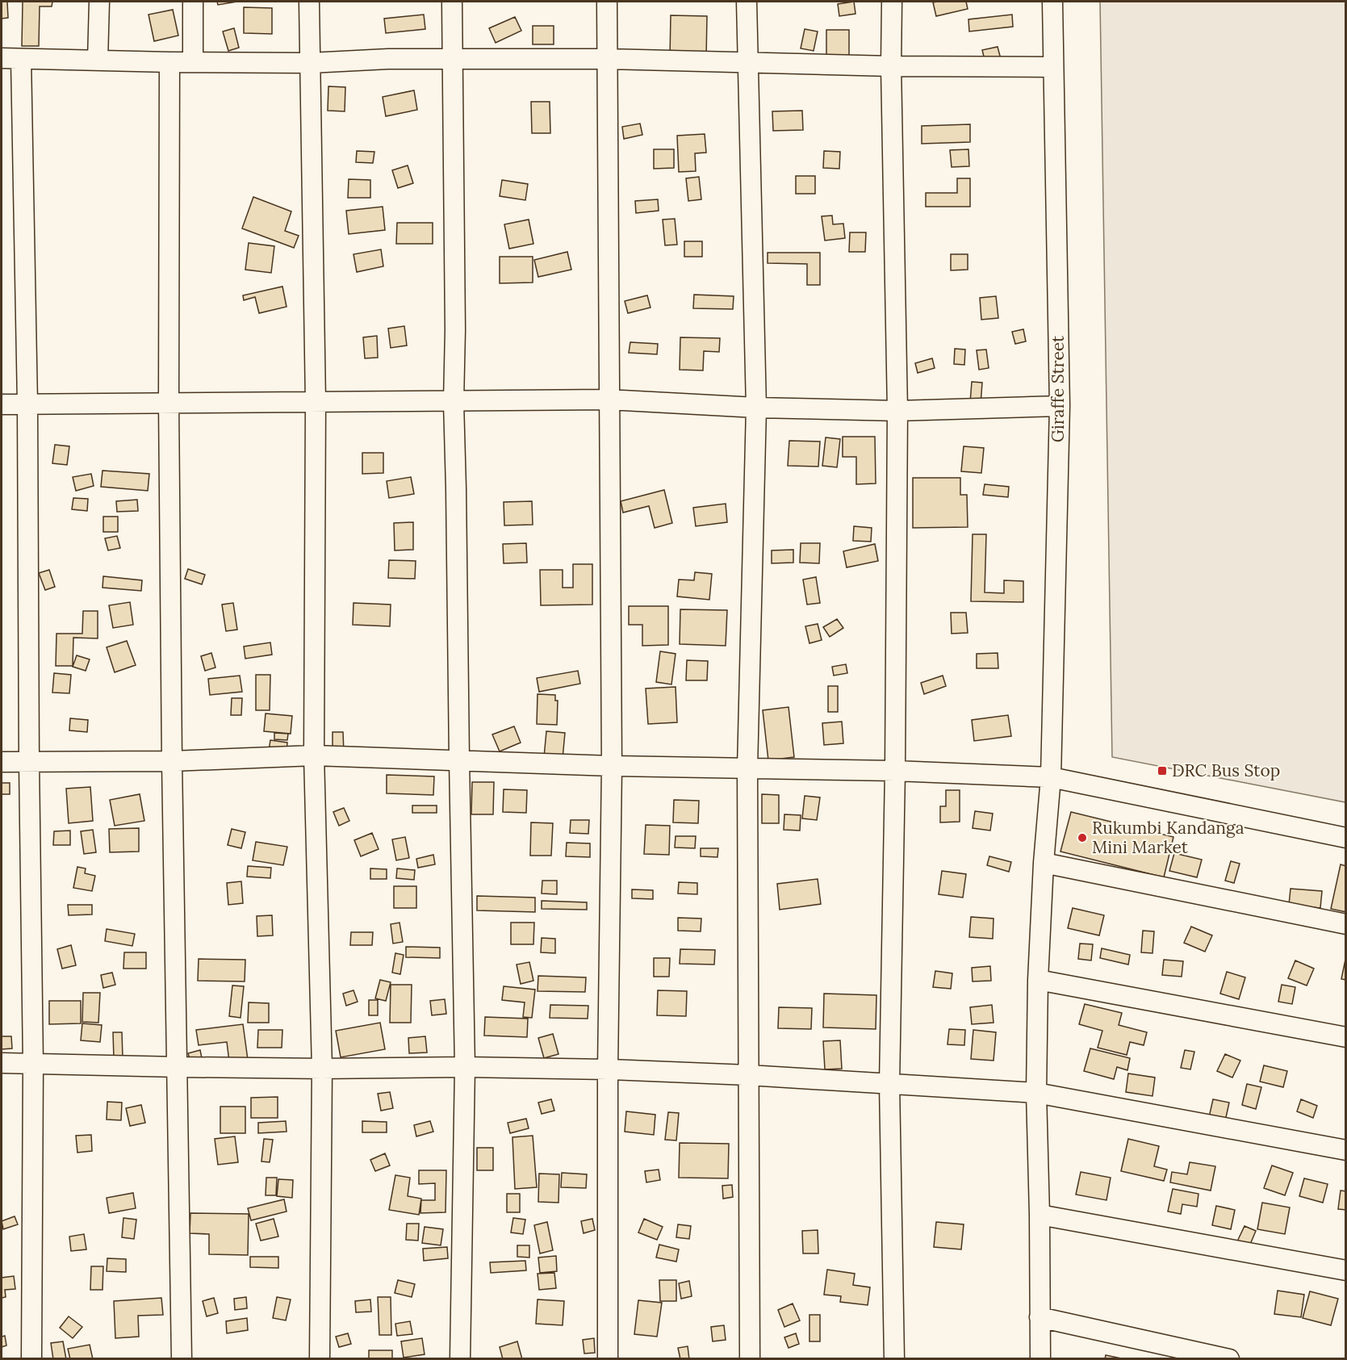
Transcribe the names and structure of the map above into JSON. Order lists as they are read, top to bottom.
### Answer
{
  "streets": {
    "street": ["Giraffe Street"]
  },
  "places": {
    "transit": ["DRC Bus Stop"],
    "other": ["Rukumbi Kandanga Mini Market"]
  }
}
